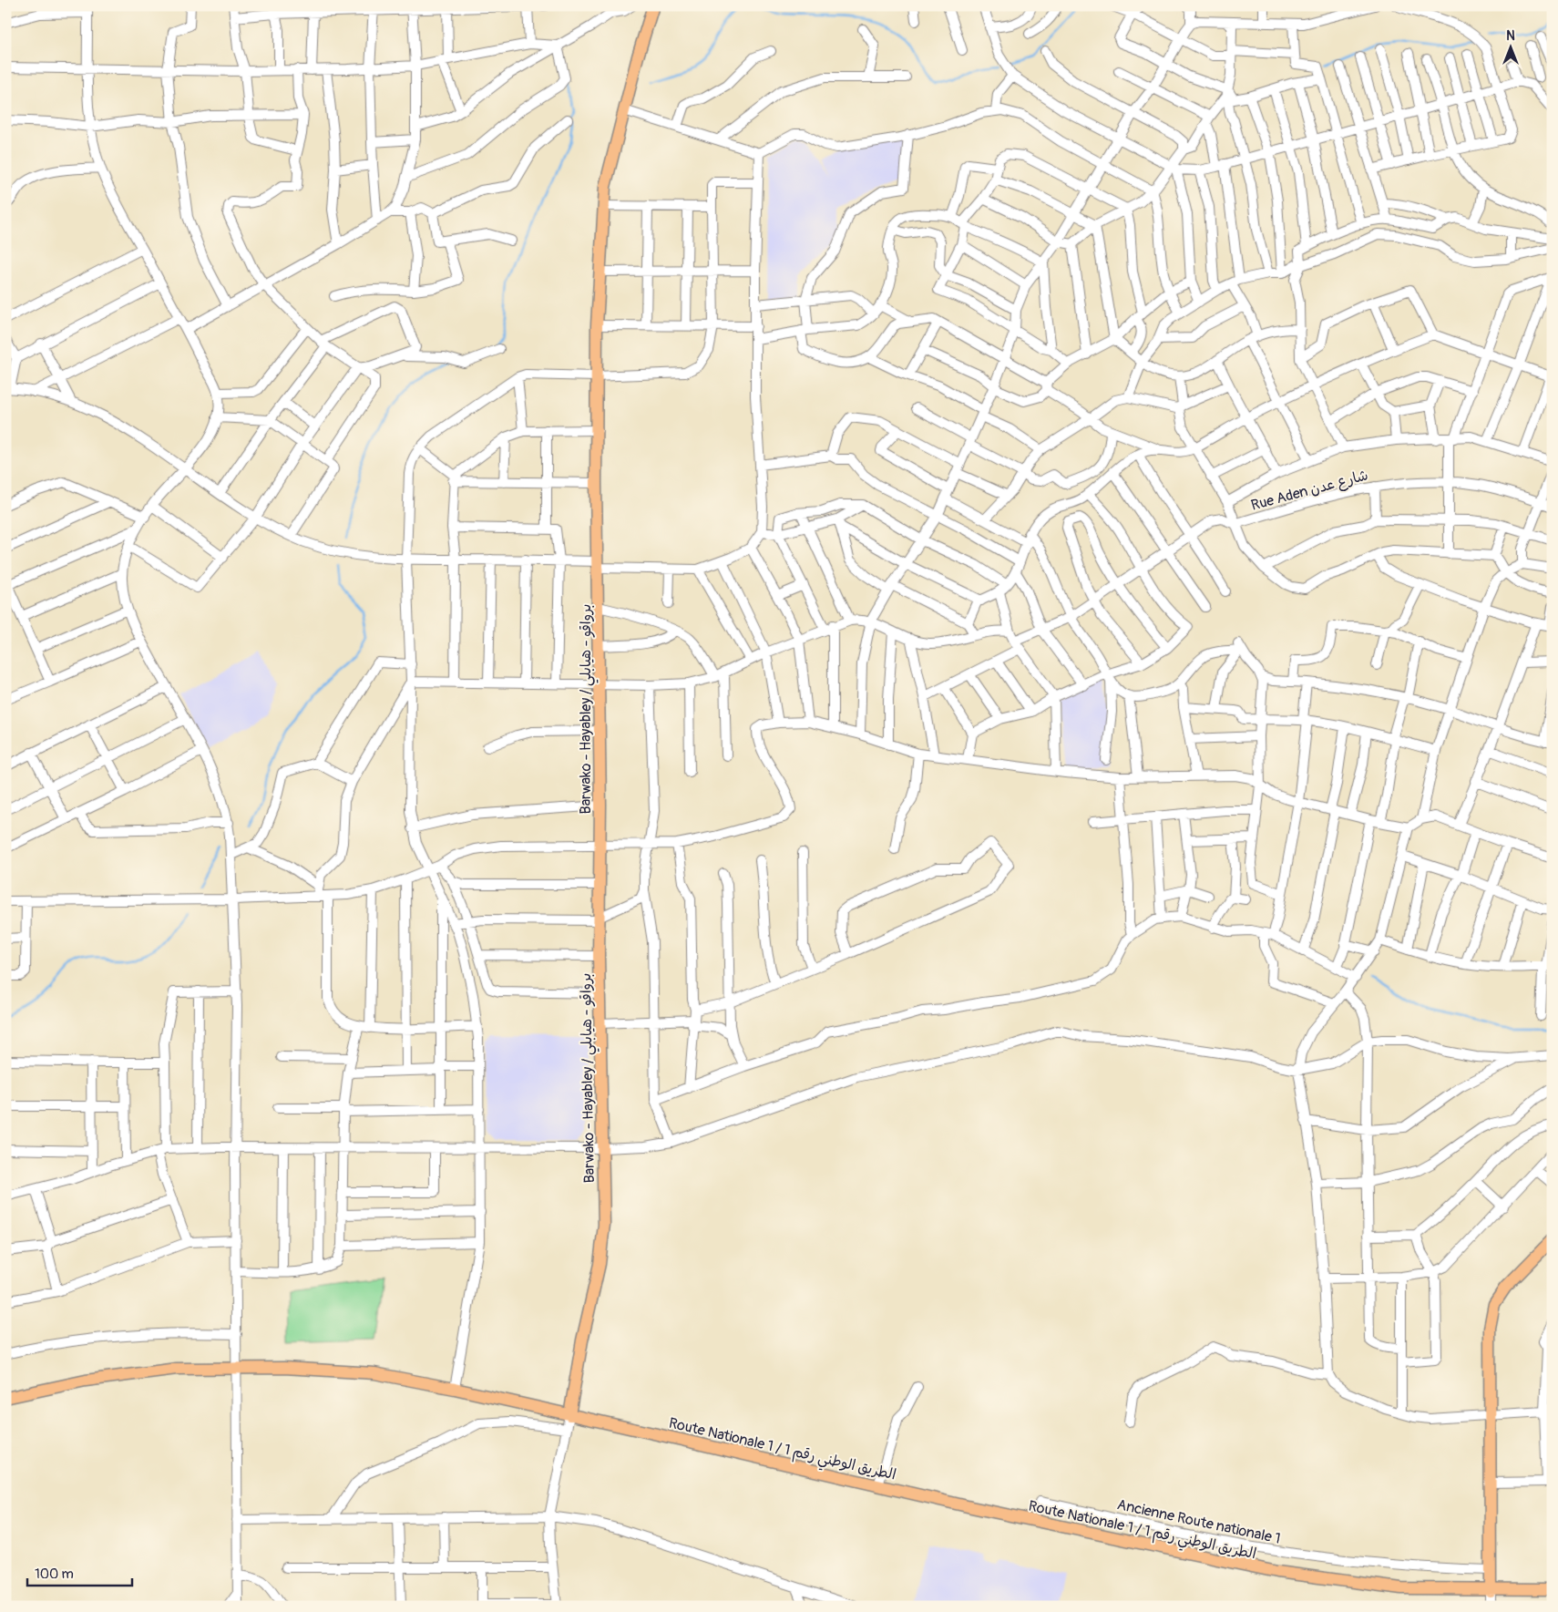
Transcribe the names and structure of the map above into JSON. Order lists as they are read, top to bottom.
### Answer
{
  "streets": {
    "main road": ["Barwako - Hayabley / برواقو - هيابلي", "Route Nationale 1 / الطريق الوطني رقم 1"],
    "street": ["Rue Aden شارع عدن", "Ancienne Route nationale 1"]
  },
  "crossings": [
    ["Barwako - Hayabley / برواقو - هيابلي", "Route Nationale 1 / الطريق الوطني رقم 1"]
  ],
  "scale_bar": "100 m",
  "north": "top"
}
